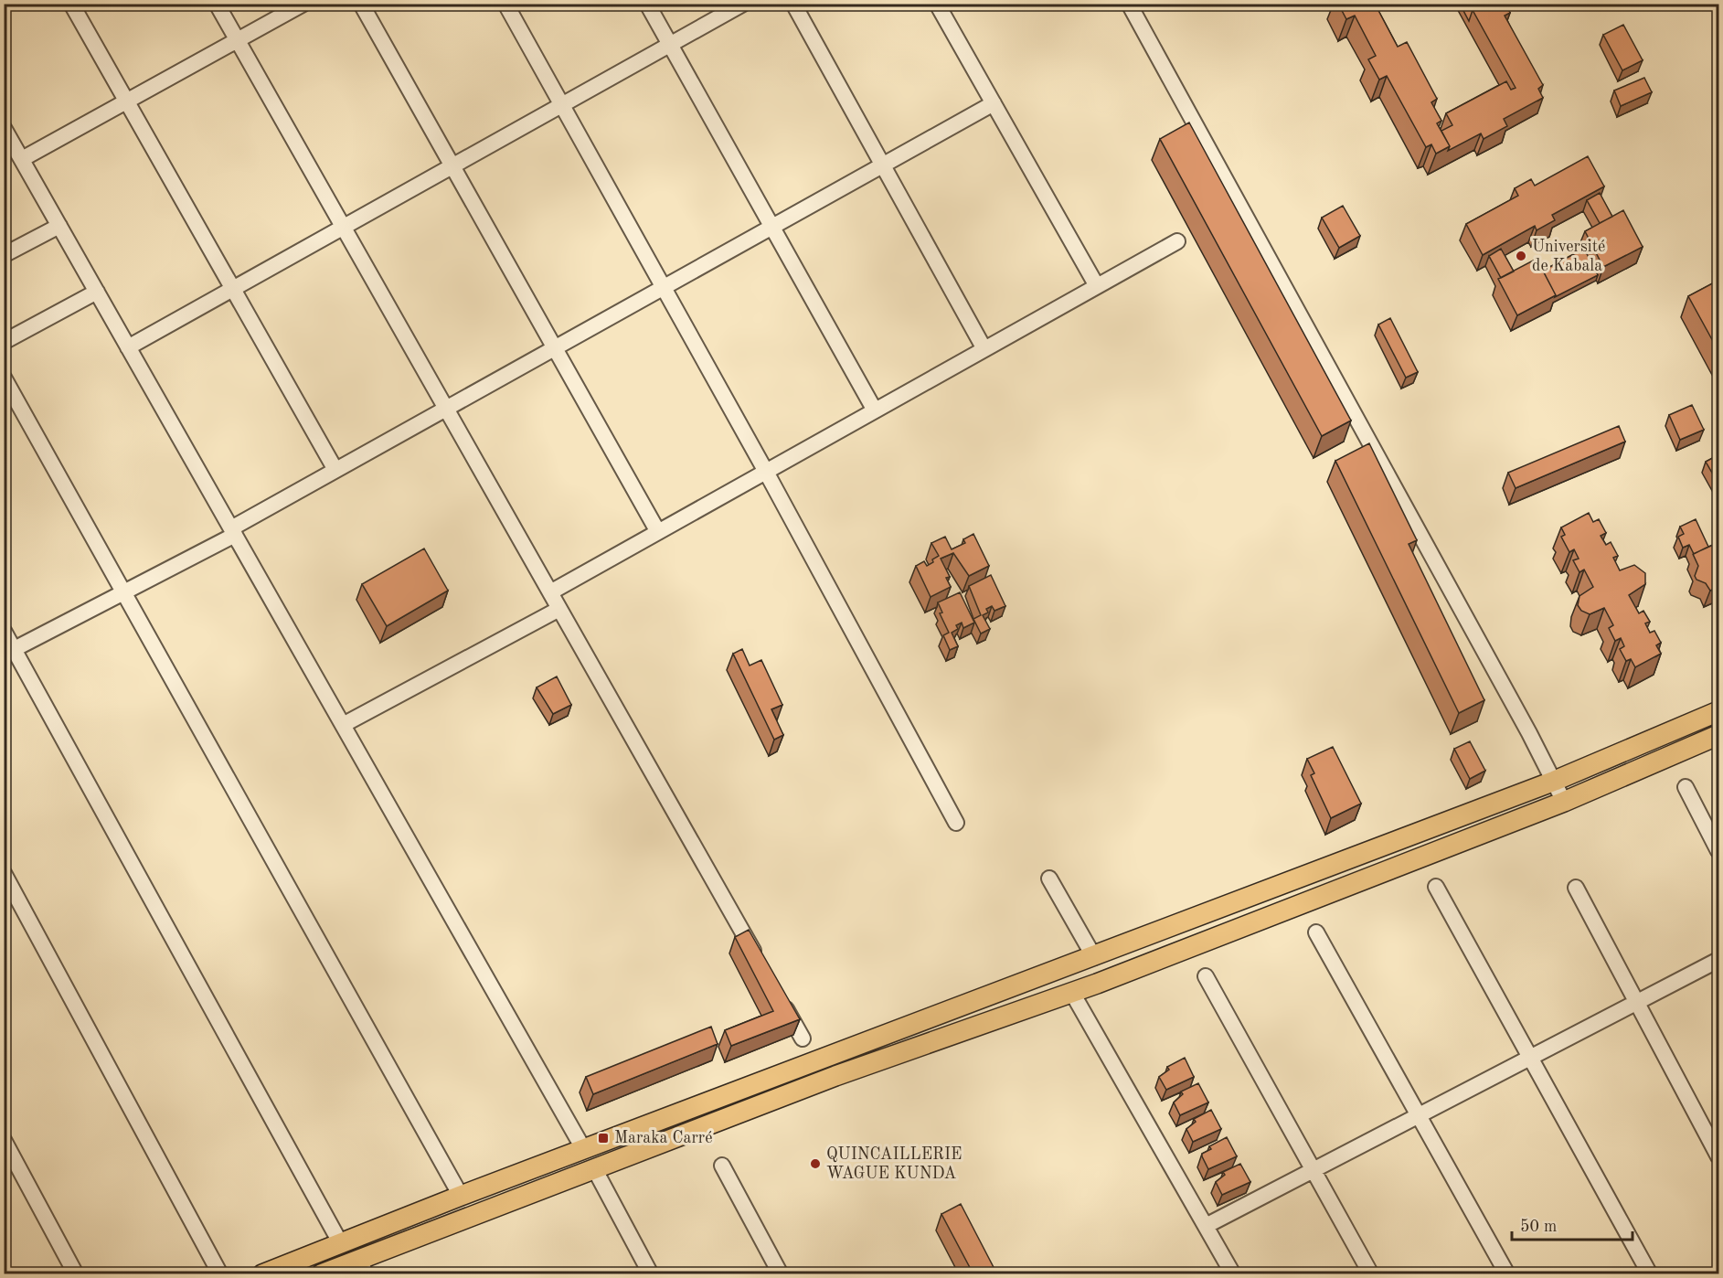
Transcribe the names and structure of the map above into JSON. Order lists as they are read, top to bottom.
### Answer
{
  "places": {
    "other": ["Université de Kabala", "QUINCAILLERIE WAGUE KUNDA"],
    "transit": ["Maraka Carré"]
  },
  "scale_bar": "50 m"
}
